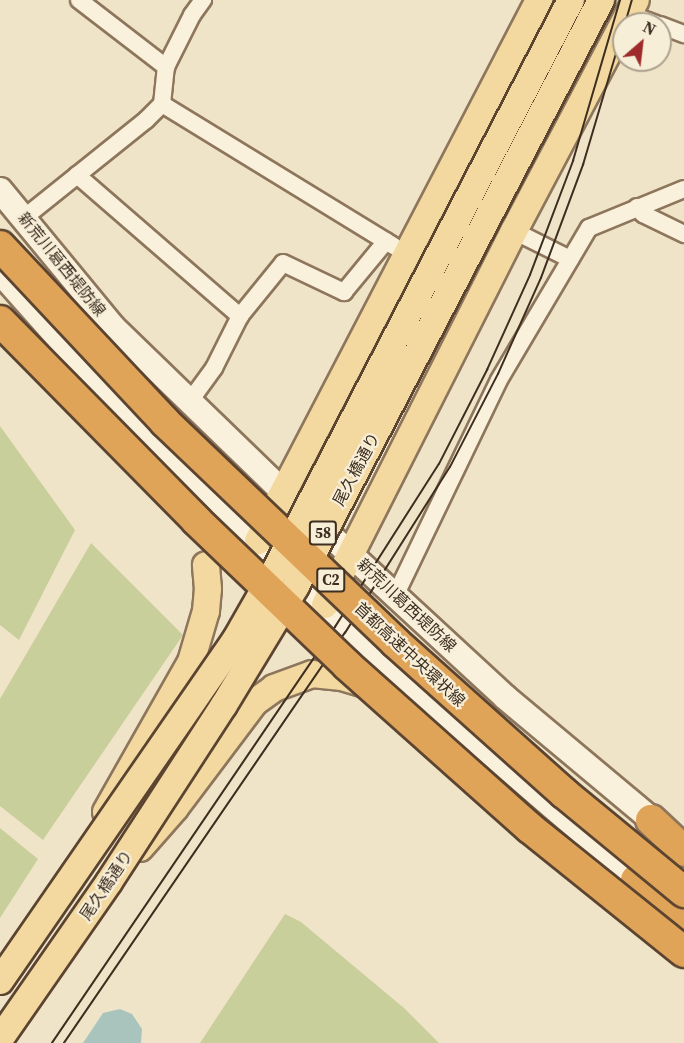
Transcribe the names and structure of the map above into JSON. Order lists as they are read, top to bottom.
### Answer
{
  "streets": {
    "highway": ["C2", "首都高速中央環状線"],
    "main road": ["新荒川葛西堤防線", "尾久橋通り", "58"]
  },
  "north": "top right"
}
